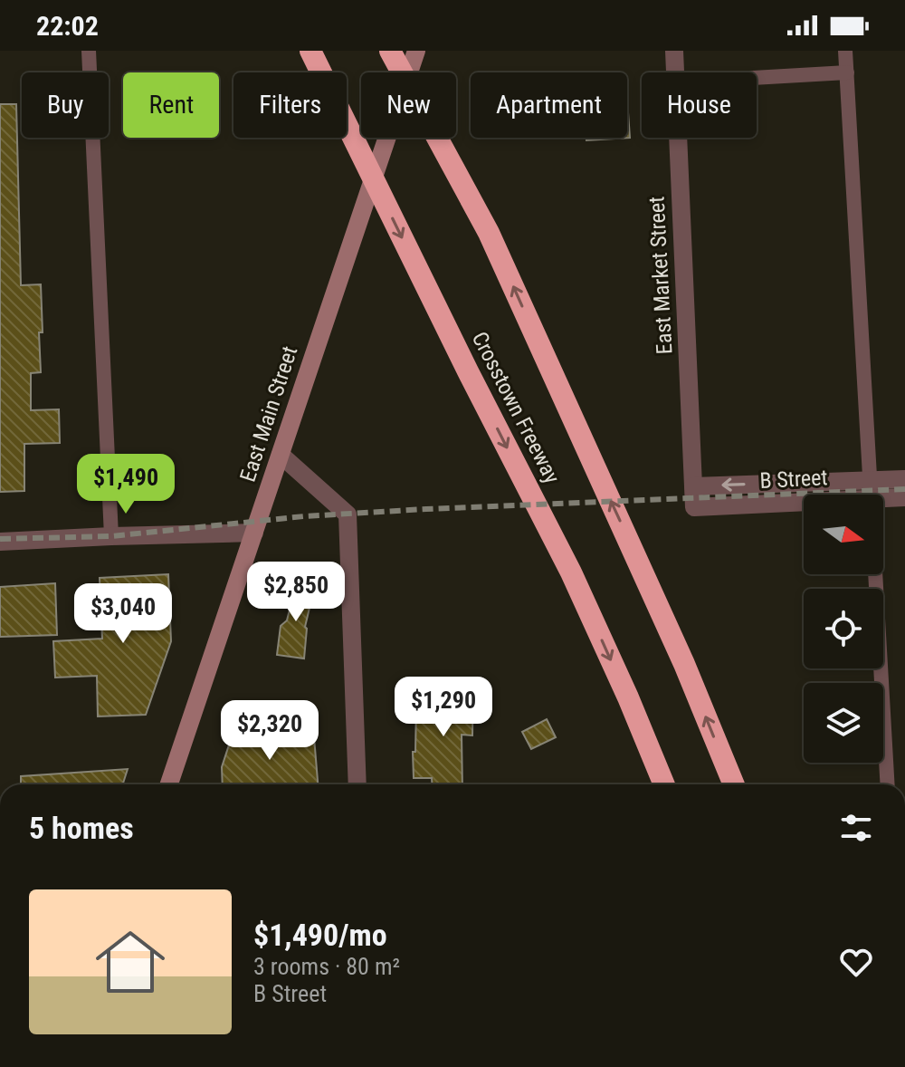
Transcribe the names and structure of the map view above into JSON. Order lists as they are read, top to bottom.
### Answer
{
  "streets": {
    "highway": ["Crosstown Freeway"],
    "main road": ["East Main Street"],
    "street": ["East Market Street", "B Street"]
  },
  "crossings": [
    ["East Market Street", "B Street"]
  ],
  "north": "right",
  "page": {
    "status": "22:02",
    "chip": [
      "Buy",
      "Rent",
      "Filters",
      "New",
      "Apartment",
      "House"
    ],
    "price": [
      "$1,490",
      "$2,850",
      "$3,040",
      "$1,290",
      "$2,320"
    ],
    "heading": "5 homes",
    "list": [
      {
        "name": "$1,490/mo",
        "note": "3 rooms · 80 m² · B Street"
      }
    ]
  }
}
